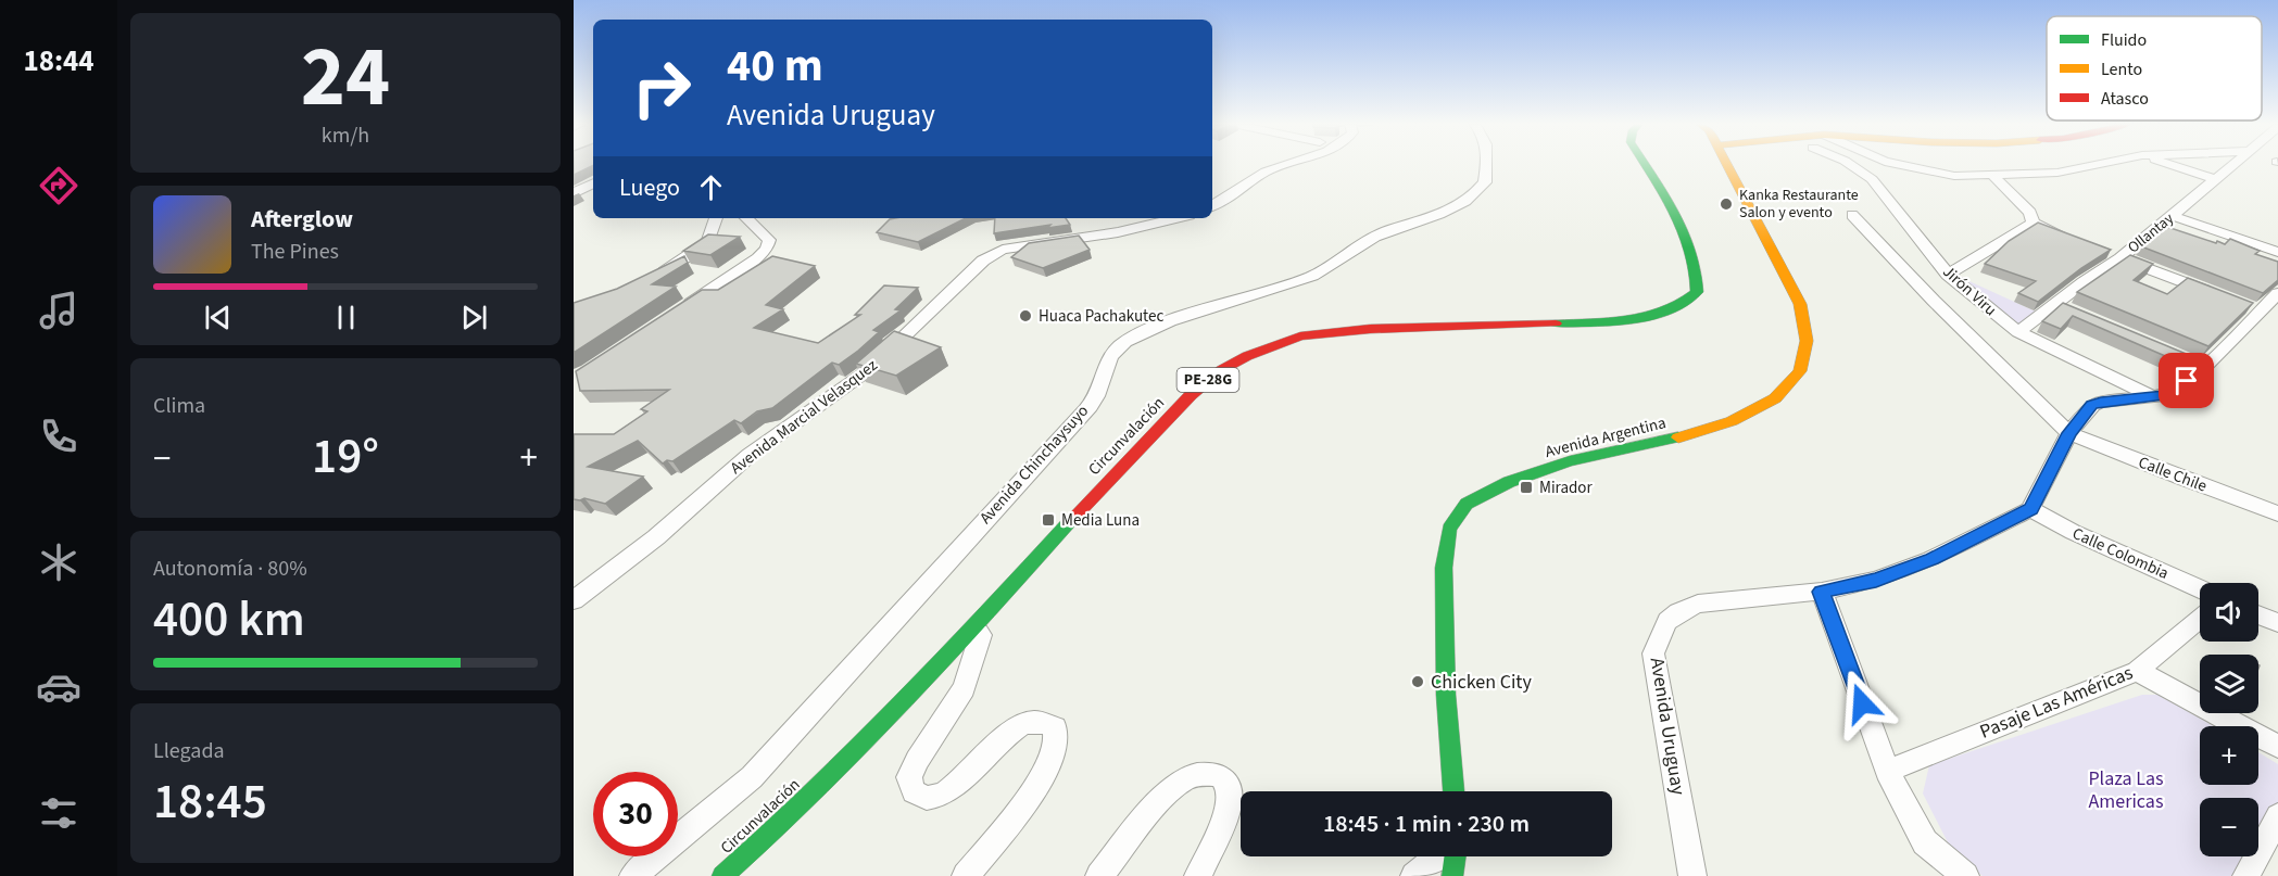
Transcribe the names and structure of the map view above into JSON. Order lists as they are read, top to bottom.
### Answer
{
  "streets": {
    "main road": ["PE-28G", "Circunvalación", "Avenida Argentina"],
    "street": [
      "Ollantay",
      "Jirón Viru",
      "Avenida Marcial Velasquez",
      "Avenida Chinchaysuyo",
      "Calle Chile",
      "Calle Colombia",
      "Pasaje Las Américas",
      "Avenida Uruguay"
    ]
  },
  "crossings": [
    ["Ollantay", "Jirón Viru"],
    ["Calle Colombia", "Avenida Uruguay"]
  ],
  "parks": ["Plaza Las Americas"],
  "places": {
    "other": ["Kanka Restaurante Salon y evento", "Huaca Pachakutec", "Chicken City"],
    "transit": ["Mirador", "Media Luna"]
  },
  "legend": ["Fluido", "Lento", "Atasco"],
  "page": {
    "tabs": "18:44",
    "tile": [
      ["24", "km/h"],
      "Clima",
      ["Autonomía · 80%", "400 km"],
      ["Llegada", "18:45"]
    ],
    "turn": ["40 m", "Avenida Uruguay"],
    "then": "Luego",
    "song": ["Afterglow", "The Pines"],
    "heat": ["−", "19°", "+"],
    "map_buttons": ["+", "−"],
    "limit": "30",
    "trip": "18:45 · 1 min · 230 m"
  }
}
